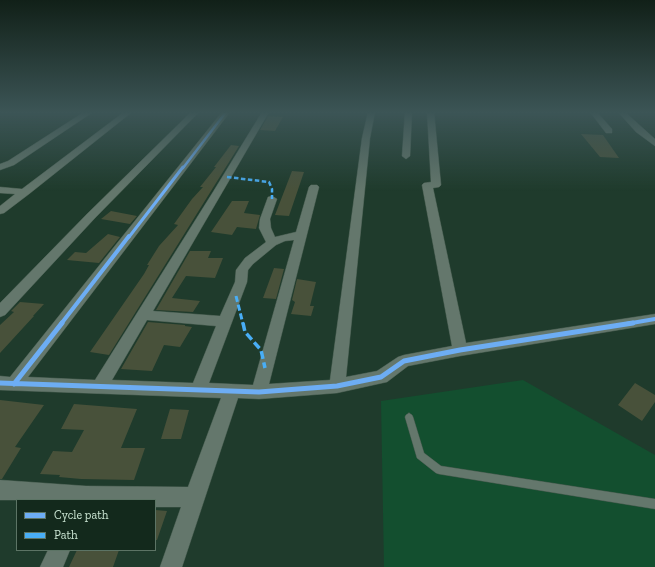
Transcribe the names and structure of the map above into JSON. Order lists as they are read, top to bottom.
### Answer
{
  "legend": ["Cycle path", "Path"]
}
